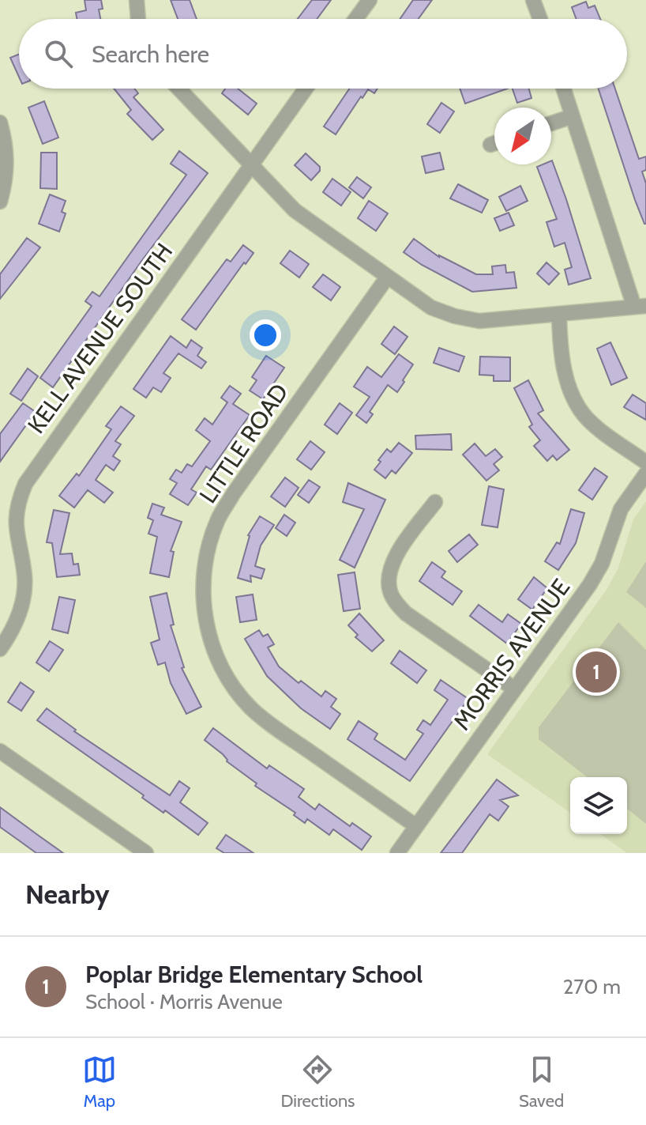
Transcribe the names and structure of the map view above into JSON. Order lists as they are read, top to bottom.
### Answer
{
  "streets": {
    "street": ["KELL AVENUE SOUTH", "LITTLE ROAD", "MORRIS AVENUE"]
  },
  "crossings": [
    ["LITTLE ROAD", "MORRIS AVENUE"]
  ],
  "north": "bottom left",
  "page": {
    "search": "Search here",
    "pins": "1",
    "heading": "Nearby",
    "list": [
      {
        "mark": "1",
        "name": "Poplar Bridge Elementary School",
        "note": "School · Morris Avenue",
        "value": "270 m"
      }
    ],
    "nav": ["Map", "Directions", "Saved"]
  }
}
